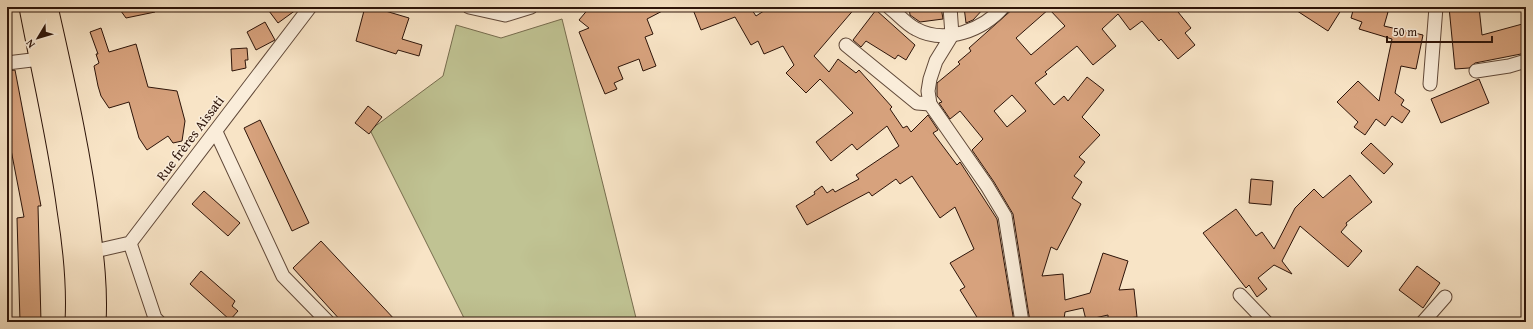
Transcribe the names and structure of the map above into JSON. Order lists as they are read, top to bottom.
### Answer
{
  "streets": {
    "street": ["Rue frères Aissati"]
  },
  "scale_bar": "50 m",
  "north": "bottom left"
}
